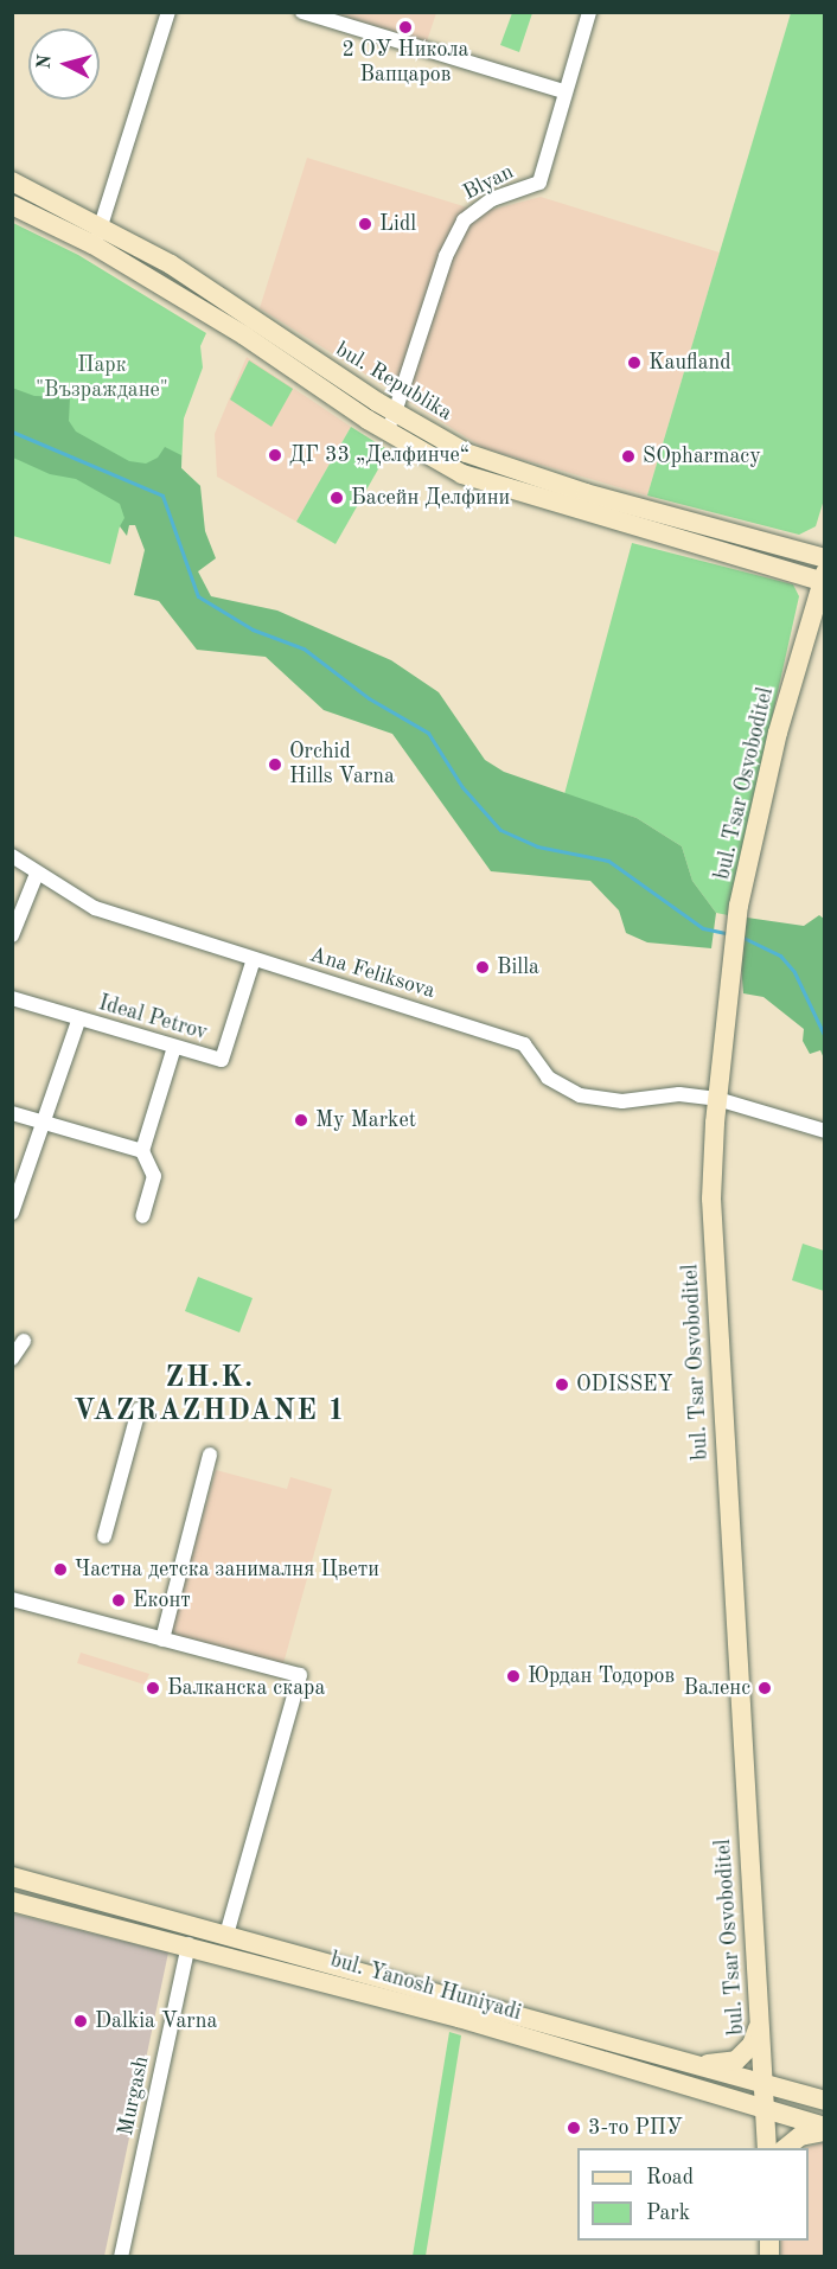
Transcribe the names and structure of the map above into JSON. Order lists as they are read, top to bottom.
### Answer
{
  "streets": {
    "street": [
      "Blyan",
      "bul. Republika",
      "bul. Tsar Osvoboditel",
      "Ana Feliksova",
      "Ideal Petrov",
      "bul. Yanosh Huniyadi",
      "Murgash"
    ]
  },
  "crossings": [
    ["Blyan", "bul. Republika"],
    ["bul. Republika", "bul. Tsar Osvoboditel"],
    ["bul. Tsar Osvoboditel", "Ana Feliksova"],
    ["bul. Tsar Osvoboditel", "bul. Yanosh Huniyadi"],
    ["Ana Feliksova", "Ideal Petrov"],
    ["bul. Yanosh Huniyadi", "Murgash"]
  ],
  "districts": ["ZH.K. VAZRAZHDANE 1"],
  "parks": ["Парк \"Възраждане\""],
  "places": [
    "2 ОУ Никола Вапцаров",
    "Lidl",
    "Kaufland",
    "ДГ 33 „Делфинче“",
    "SOpharmacy",
    "Басейн Делфини",
    "Orchid Hills Varna",
    "Billa",
    "My Market",
    "ODISSEY",
    "Частна детска занималня Цвети",
    "Еконт",
    "Юрдан Тодоров",
    "Балканска скара",
    "Валенс",
    "Dalkia Varna",
    "3-то РПУ"
  ],
  "legend": ["Road", "Park"],
  "north": "left"
}
